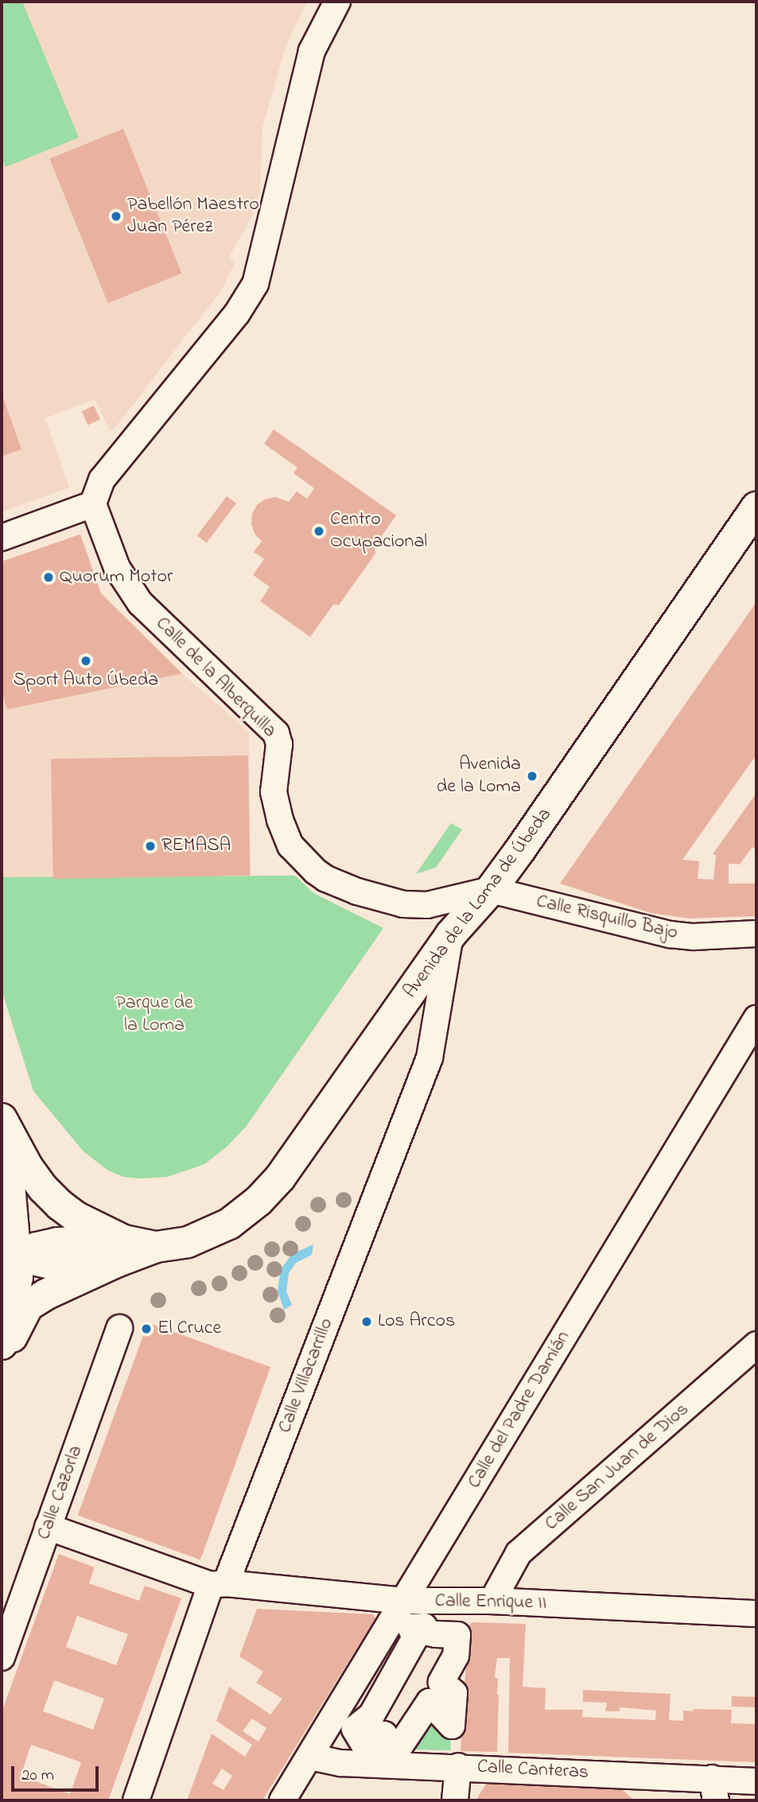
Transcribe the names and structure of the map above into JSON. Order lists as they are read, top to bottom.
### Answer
{
  "streets": {
    "main road": ["Avenida de la Loma de Úbeda"],
    "street": [
      "Calle de la Alberquilla",
      "Calle Risquillo Bajo",
      "Calle Villacarrillo",
      "Calle del Padre Damián",
      "Calle San Juan de Dios",
      "Calle Cazorla",
      "Calle Enrique II",
      "Calle Canteras"
    ]
  },
  "crossings": [
    ["Calle de la Alberquilla", "Avenida de la Loma de Úbeda"],
    ["Calle de la Alberquilla", "Calle Risquillo Bajo"],
    ["Avenida de la Loma de Úbeda", "Calle Risquillo Bajo"],
    ["Avenida de la Loma de Úbeda", "Calle Villacarrillo"],
    ["Calle Villacarrillo", "Calle Enrique II"],
    ["Calle del Padre Damián", "Calle Enrique II"],
    ["Calle del Padre Damián", "Calle Canteras"],
    ["Calle San Juan de Dios", "Calle Enrique II"],
    ["Calle Cazorla", "Calle Enrique II"]
  ],
  "parks": ["Parque de la Loma"],
  "places": [
    "Pabellón Maestro Juan Pérez",
    "Centro Ocupacional",
    "Quorum Motor",
    "Sport Auto Úbeda",
    "Avenida de la Loma",
    "REMASA",
    "Los Arcos",
    "El Cruce"
  ],
  "scale_bar": "20 m"
}
